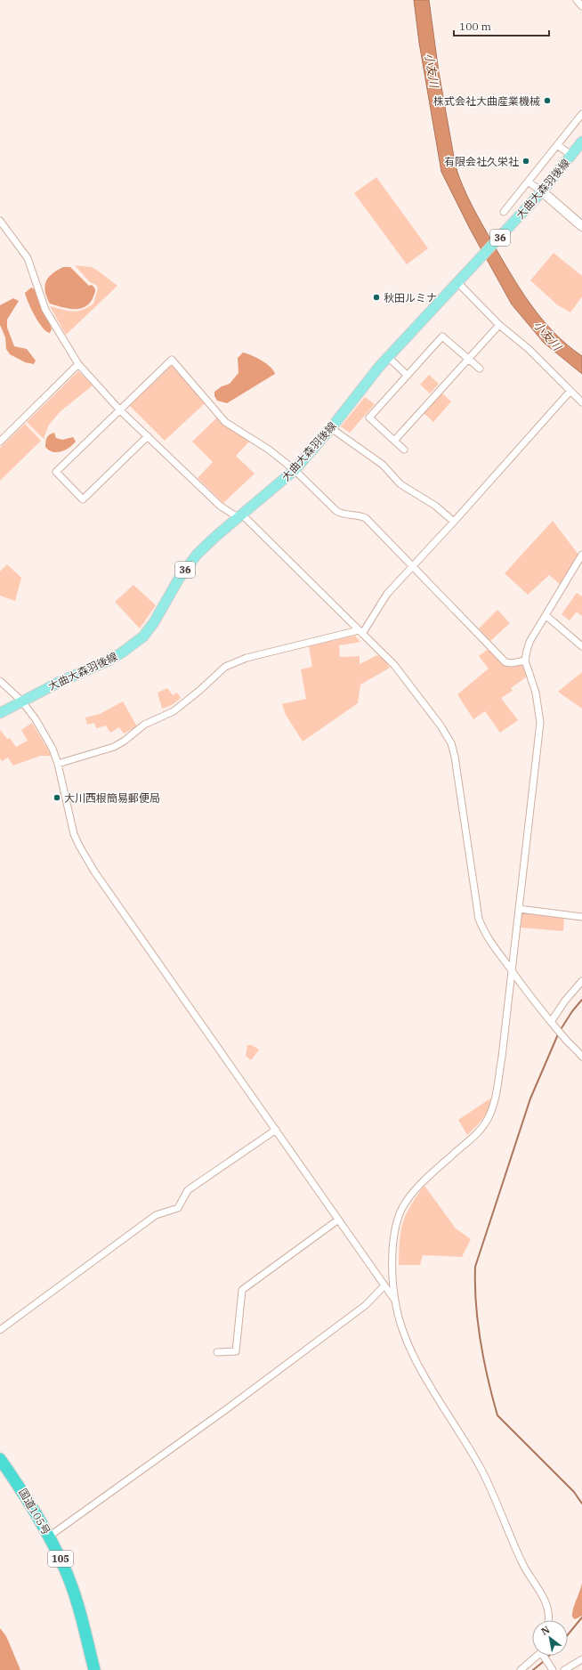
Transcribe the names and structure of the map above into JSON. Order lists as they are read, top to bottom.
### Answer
{
  "streets": {
    "highway": ["国道105号", "105"],
    "main road": ["大曲大森羽後線", "36"]
  },
  "water": ["小友川"],
  "places": [
    "株式会社大曲産業機械",
    "有限会社久栄社",
    "秋田ルミナ",
    "大川西根簡易郵便局"
  ],
  "scale_bar": "100 m",
  "north": "top left"
}
